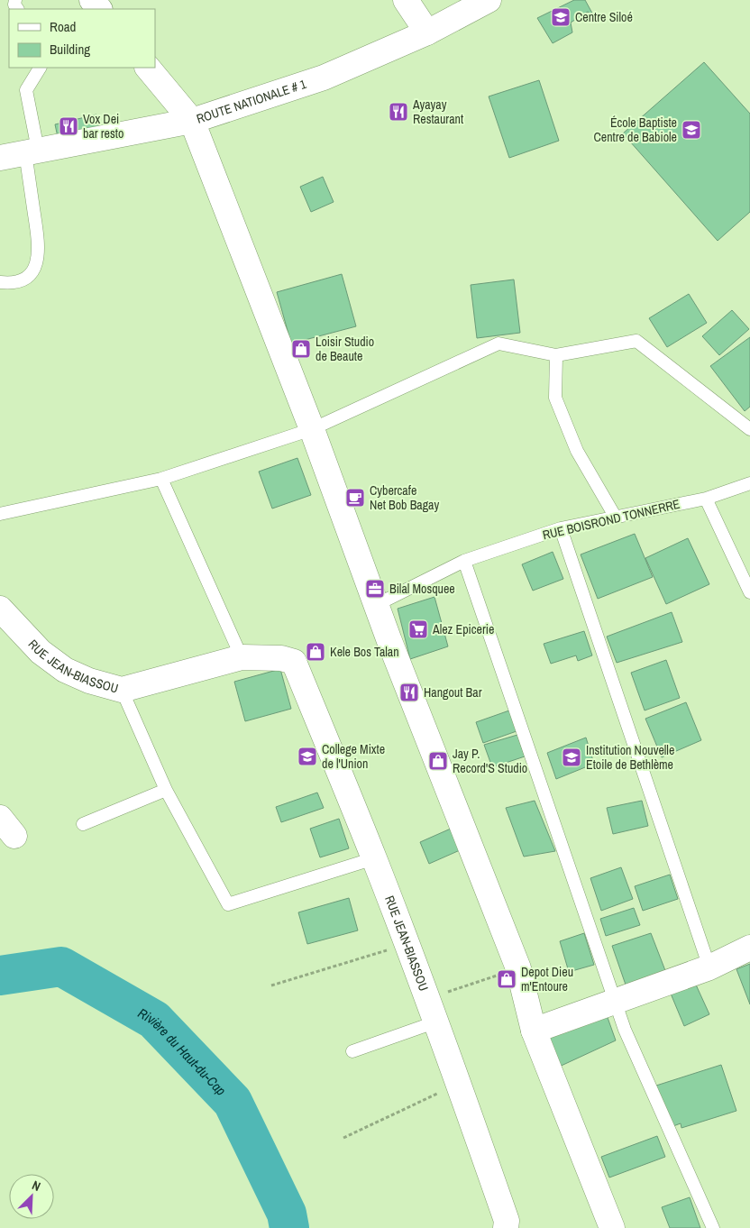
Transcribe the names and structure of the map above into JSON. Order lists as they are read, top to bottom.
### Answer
{
  "streets": {
    "street": ["ROUTE NATIONALE # 1", "RUE JEAN-BIASSOU"],
    "lane": ["RUE BOISROND TONNERRE"]
  },
  "water": ["Rivière du Haut-du-Cap"],
  "places": {
    "school or university": [
      "Centre Siloé",
      "École Baptiste Centre de Babiole",
      "College Mixte de l'Union",
      "Institution Nouvelle Etoile de Bethlème"
    ],
    "restaurant": ["Ayayay Restaurant", "Vox Dei bar resto", "Hangout Bar"],
    "shop": [
      "Loisir Studio de Beaute",
      "Kele Bos Talan",
      "Jay P. Record'S Studio",
      "Depot Dieu m'Entoure"
    ],
    "cafe": ["Cybercafe Net Bob Bagay"],
    "office": ["Bilal Mosquee"],
    "supermarket": ["Alez Epicerie"]
  },
  "legend": ["Road", "Building"],
  "north": "top right"
}
